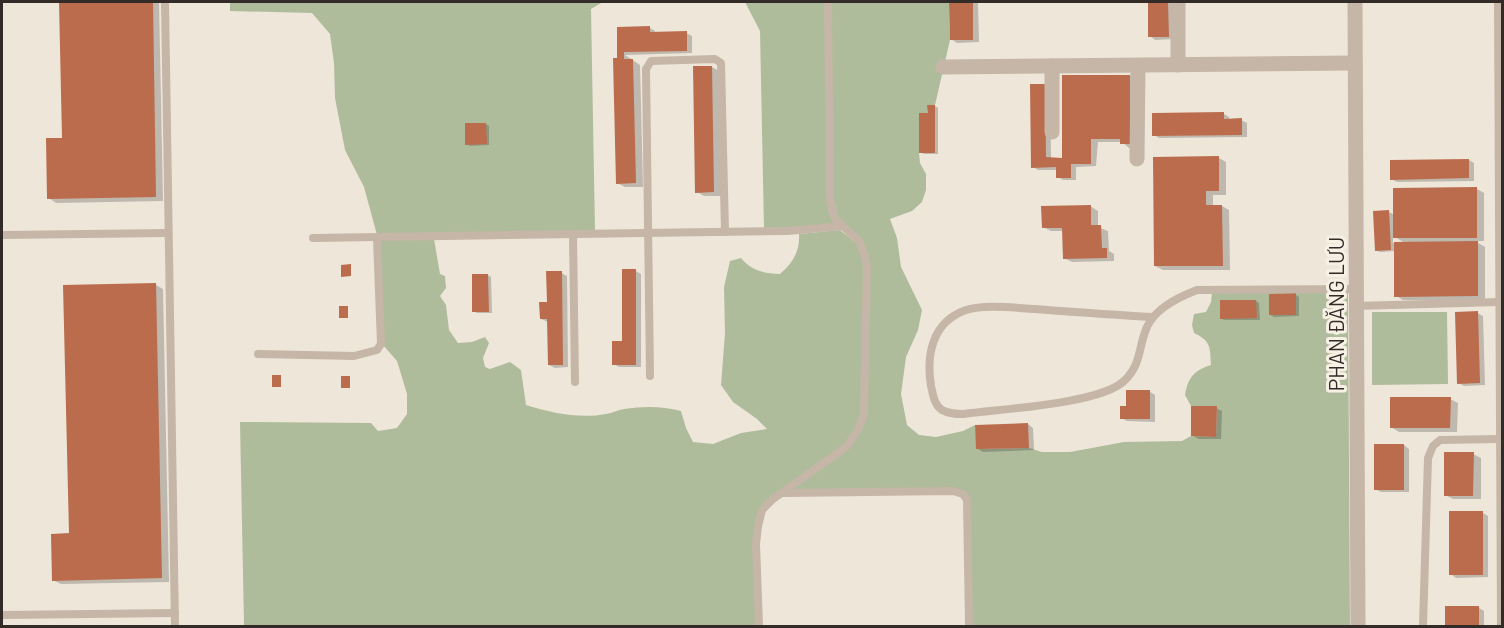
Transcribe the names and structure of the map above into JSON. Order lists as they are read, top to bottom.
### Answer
{
  "streets": {
    "street": ["PHAN ĐĂNG LƯU"]
  }
}
